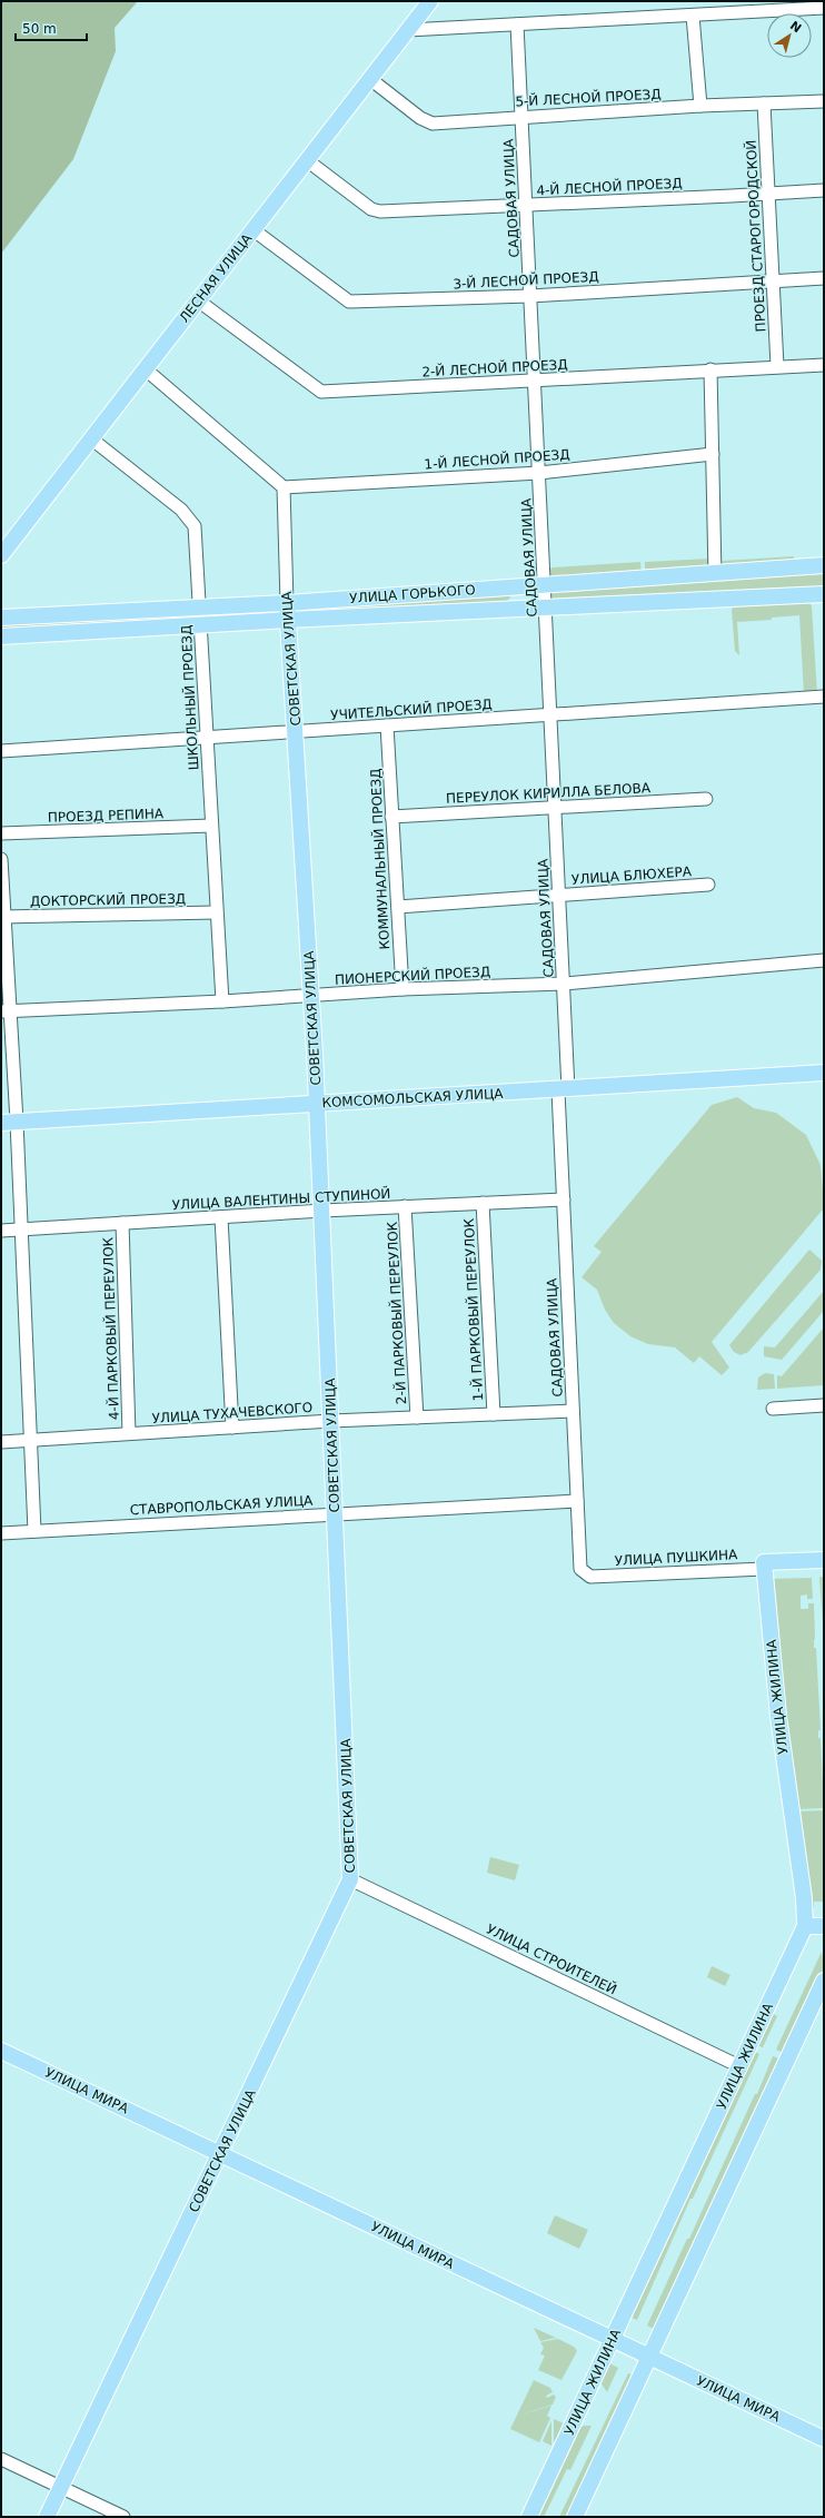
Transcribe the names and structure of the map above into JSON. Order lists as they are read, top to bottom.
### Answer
{
  "streets": {
    "main road": [
      "ЛЕСНАЯ УЛИЦА",
      "УЛИЦА ГОРЬКОГО",
      "СОВЕТСКАЯ УЛИЦА",
      "КОМСОМОЛЬСКАЯ УЛИЦА",
      "УЛИЦА ЖИЛИНА",
      "УЛИЦА МИРА"
    ],
    "street": [
      "5-Й ЛЕСНОЙ ПРОЕЗД",
      "4-Й ЛЕСНОЙ ПРОЕЗД",
      "САДОВАЯ УЛИЦА",
      "ПРОЕЗД СТАРОГОРОДСКОЙ",
      "3-Й ЛЕСНОЙ ПРОЕЗД",
      "2-Й ЛЕСНОЙ ПРОЕЗД",
      "1-Й ЛЕСНОЙ ПРОЕЗД",
      "ШКОЛЬНЫЙ ПРОЕЗД",
      "УЧИТЕЛЬСКИЙ ПРОЕЗД",
      "ПЕРЕУЛОК КИРИЛЛА БЕЛОВА",
      "ПРОЕЗД РЕПИНА",
      "КОММУНАЛЬНЫЙ ПРОЕЗД",
      "УЛИЦА БЛЮХЕРА",
      "ДОКТОРСКИЙ ПРОЕЗД",
      "ПИОНЕРСКИЙ ПРОЕЗД",
      "УЛИЦА ВАЛЕНТИНЫ СТУПИНОЙ",
      "1-Й ПАРКОВЫЙ ПЕРЕУЛОК",
      "2-Й ПАРКОВЫЙ ПЕРЕУЛОК",
      "4-Й ПАРКОВЫЙ ПЕРЕУЛОК",
      "УЛИЦА ТУХАЧЕВСКОГО",
      "СТАВРОПОЛЬСКАЯ УЛИЦА",
      "УЛИЦА ПУШКИНА",
      "УЛИЦА СТРОИТЕЛЕЙ"
    ]
  },
  "crossings": [
    ["5-Й ЛЕСНОЙ ПРОЕЗД", "САДОВАЯ УЛИЦА"],
    ["5-Й ЛЕСНОЙ ПРОЕЗД", "ПРОЕЗД СТАРОГОРОДСКОЙ"],
    ["5-Й ЛЕСНОЙ ПРОЕЗД", "ЛЕСНАЯ УЛИЦА"],
    ["4-Й ЛЕСНОЙ ПРОЕЗД", "САДОВАЯ УЛИЦА"],
    ["4-Й ЛЕСНОЙ ПРОЕЗД", "ПРОЕЗД СТАРОГОРОДСКОЙ"],
    ["4-Й ЛЕСНОЙ ПРОЕЗД", "ЛЕСНАЯ УЛИЦА"],
    ["САДОВАЯ УЛИЦА", "3-Й ЛЕСНОЙ ПРОЕЗД"],
    ["САДОВАЯ УЛИЦА", "2-Й ЛЕСНОЙ ПРОЕЗД"],
    ["САДОВАЯ УЛИЦА", "1-Й ЛЕСНОЙ ПРОЕЗД"],
    ["САДОВАЯ УЛИЦА", "УЛИЦА ГОРЬКОГО"],
    ["САДОВАЯ УЛИЦА", "УЧИТЕЛЬСКИЙ ПРОЕЗД"],
    ["САДОВАЯ УЛИЦА", "ПЕРЕУЛОК КИРИЛЛА БЕЛОВА"],
    ["САДОВАЯ УЛИЦА", "УЛИЦА БЛЮХЕРА"],
    ["САДОВАЯ УЛИЦА", "ПИОНЕРСКИЙ ПРОЕЗД"],
    ["САДОВАЯ УЛИЦА", "КОМСОМОЛЬСКАЯ УЛИЦА"],
    ["САДОВАЯ УЛИЦА", "УЛИЦА ВАЛЕНТИНЫ СТУПИНОЙ"],
    ["САДОВАЯ УЛИЦА", "УЛИЦА ТУХАЧЕВСКОГО"],
    ["САДОВАЯ УЛИЦА", "СТАВРОПОЛЬСКАЯ УЛИЦА"],
    ["САДОВАЯ УЛИЦА", "УЛИЦА ПУШКИНА"],
    ["ПРОЕЗД СТАРОГОРОДСКОЙ", "3-Й ЛЕСНОЙ ПРОЕЗД"],
    ["ПРОЕЗД СТАРОГОРОДСКОЙ", "2-Й ЛЕСНОЙ ПРОЕЗД"],
    ["ЛЕСНАЯ УЛИЦА", "3-Й ЛЕСНОЙ ПРОЕЗД"],
    ["ЛЕСНАЯ УЛИЦА", "2-Й ЛЕСНОЙ ПРОЕЗД"],
    ["ЛЕСНАЯ УЛИЦА", "ШКОЛЬНЫЙ ПРОЕЗД"],
    ["1-Й ЛЕСНОЙ ПРОЕЗД", "СОВЕТСКАЯ УЛИЦА"],
    ["УЛИЦА ГОРЬКОГО", "СОВЕТСКАЯ УЛИЦА"],
    ["УЛИЦА ГОРЬКОГО", "ШКОЛЬНЫЙ ПРОЕЗД"],
    ["СОВЕТСКАЯ УЛИЦА", "УЧИТЕЛЬСКИЙ ПРОЕЗД"],
    ["СОВЕТСКАЯ УЛИЦА", "ПИОНЕРСКИЙ ПРОЕЗД"],
    ["СОВЕТСКАЯ УЛИЦА", "КОМСОМОЛЬСКАЯ УЛИЦА"],
    ["СОВЕТСКАЯ УЛИЦА", "УЛИЦА ВАЛЕНТИНЫ СТУПИНОЙ"],
    ["СОВЕТСКАЯ УЛИЦА", "УЛИЦА ТУХАЧЕВСКОГО"],
    ["СОВЕТСКАЯ УЛИЦА", "СТАВРОПОЛЬСКАЯ УЛИЦА"],
    ["СОВЕТСКАЯ УЛИЦА", "УЛИЦА СТРОИТЕЛЕЙ"],
    ["СОВЕТСКАЯ УЛИЦА", "УЛИЦА МИРА"],
    ["ШКОЛЬНЫЙ ПРОЕЗД", "УЧИТЕЛЬСКИЙ ПРОЕЗД"],
    ["ШКОЛЬНЫЙ ПРОЕЗД", "ПРОЕЗД РЕПИНА"],
    ["ШКОЛЬНЫЙ ПРОЕЗД", "ДОКТОРСКИЙ ПРОЕЗД"],
    ["ШКОЛЬНЫЙ ПРОЕЗД", "ПИОНЕРСКИЙ ПРОЕЗД"],
    ["УЧИТЕЛЬСКИЙ ПРОЕЗД", "КОММУНАЛЬНЫЙ ПРОЕЗД"],
    ["ПЕРЕУЛОК КИРИЛЛА БЕЛОВА", "КОММУНАЛЬНЫЙ ПРОЕЗД"],
    ["КОММУНАЛЬНЫЙ ПРОЕЗД", "УЛИЦА БЛЮХЕРА"],
    ["КОММУНАЛЬНЫЙ ПРОЕЗД", "ПИОНЕРСКИЙ ПРОЕЗД"],
    ["УЛИЦА ВАЛЕНТИНЫ СТУПИНОЙ", "1-Й ПАРКОВЫЙ ПЕРЕУЛОК"],
    ["УЛИЦА ВАЛЕНТИНЫ СТУПИНОЙ", "2-Й ПАРКОВЫЙ ПЕРЕУЛОК"],
    ["УЛИЦА ВАЛЕНТИНЫ СТУПИНОЙ", "4-Й ПАРКОВЫЙ ПЕРЕУЛОК"],
    ["1-Й ПАРКОВЫЙ ПЕРЕУЛОК", "УЛИЦА ТУХАЧЕВСКОГО"],
    ["2-Й ПАРКОВЫЙ ПЕРЕУЛОК", "УЛИЦА ТУХАЧЕВСКОГО"],
    ["4-Й ПАРКОВЫЙ ПЕРЕУЛОК", "УЛИЦА ТУХАЧЕВСКОГО"],
    ["УЛИЦА ПУШКИНА", "УЛИЦА ЖИЛИНА"],
    ["УЛИЦА ЖИЛИНА", "УЛИЦА СТРОИТЕЛЕЙ"],
    ["УЛИЦА ЖИЛИНА", "УЛИЦА МИРА"]
  ],
  "scale_bar": "50 m",
  "north": "top right"
}
